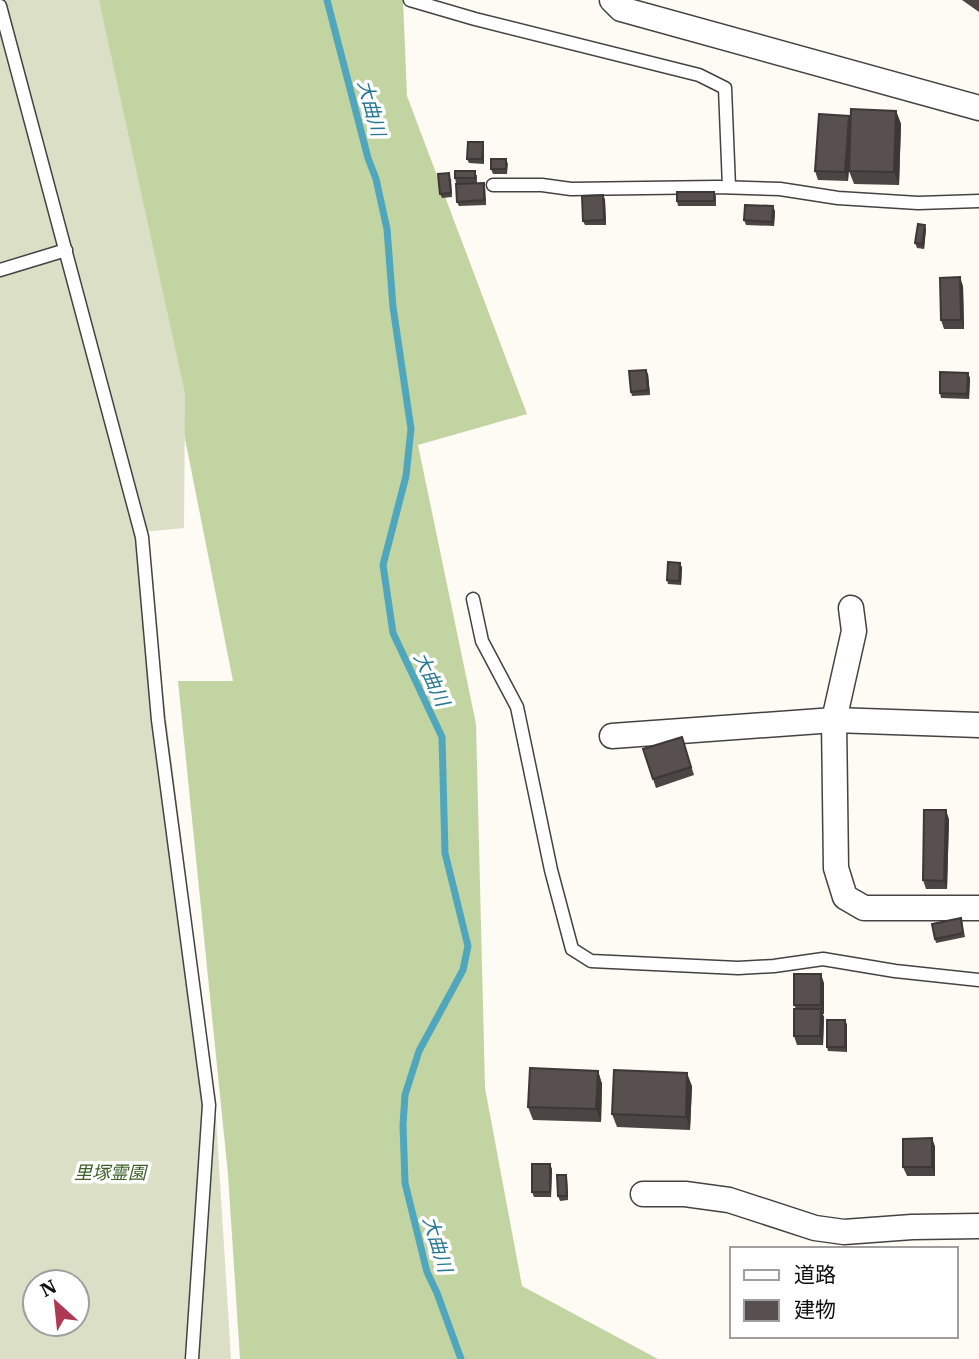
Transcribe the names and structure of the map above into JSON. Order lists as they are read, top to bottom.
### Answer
{
  "water": ["大曲川"],
  "parks": ["里塚霊園"],
  "legend": ["道路", "建物"],
  "north": "top left"
}
